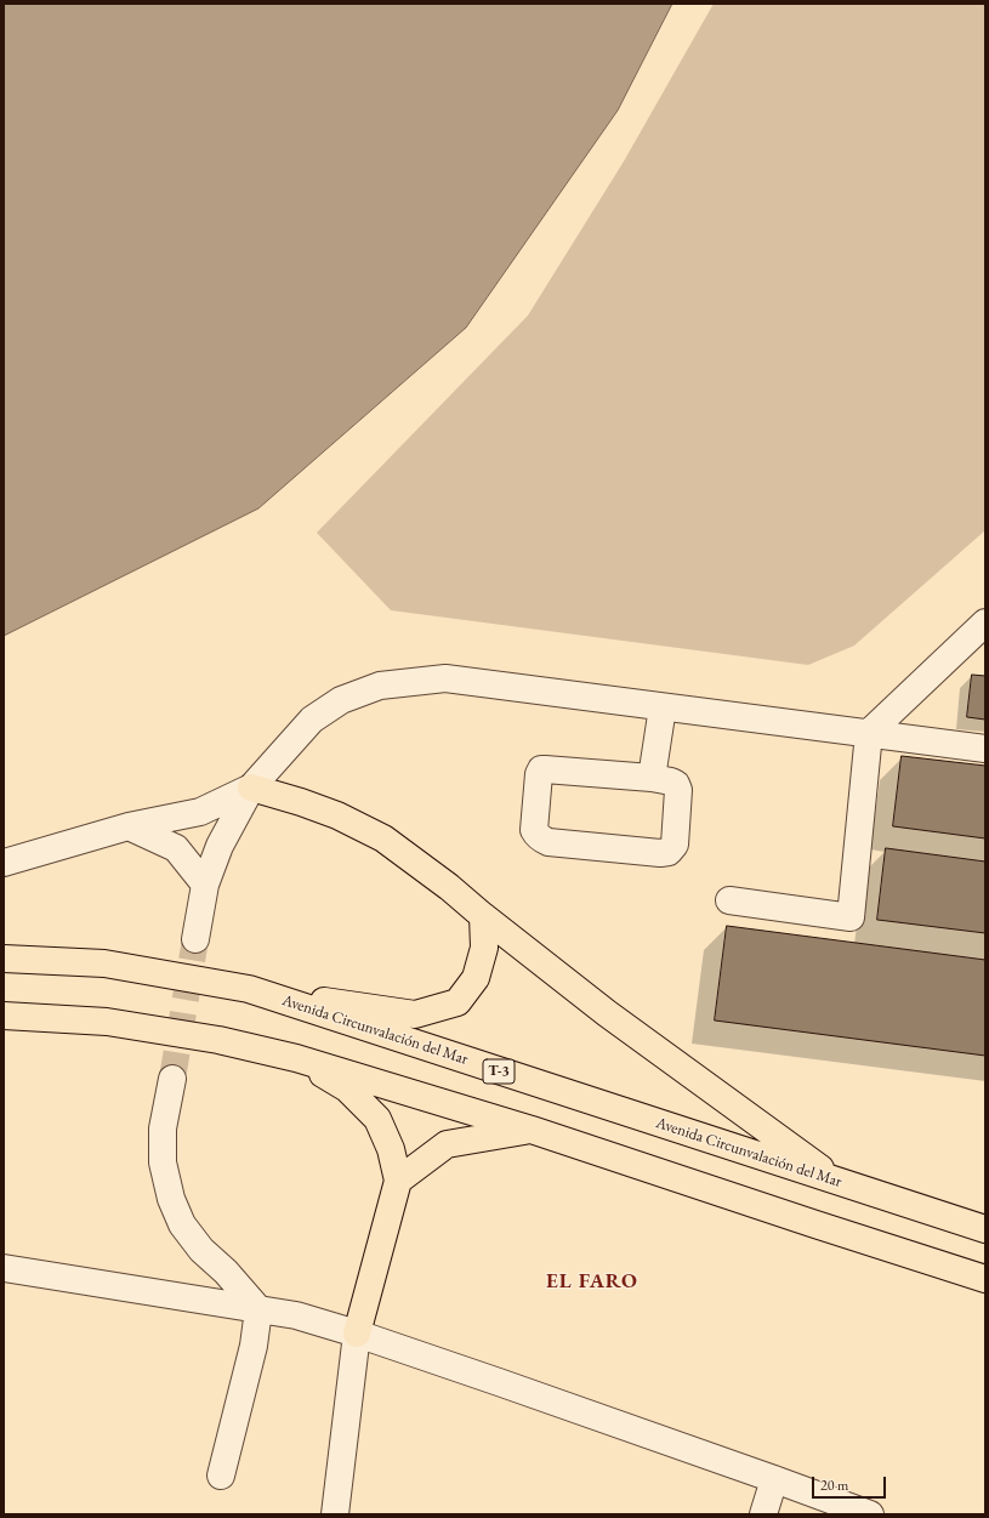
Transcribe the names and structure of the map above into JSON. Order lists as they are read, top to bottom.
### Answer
{
  "streets": {
    "main road": ["Avenida Circunvalación del Mar", "T-3"]
  },
  "districts": ["EL FARO"],
  "scale_bar": "20 m"
}
